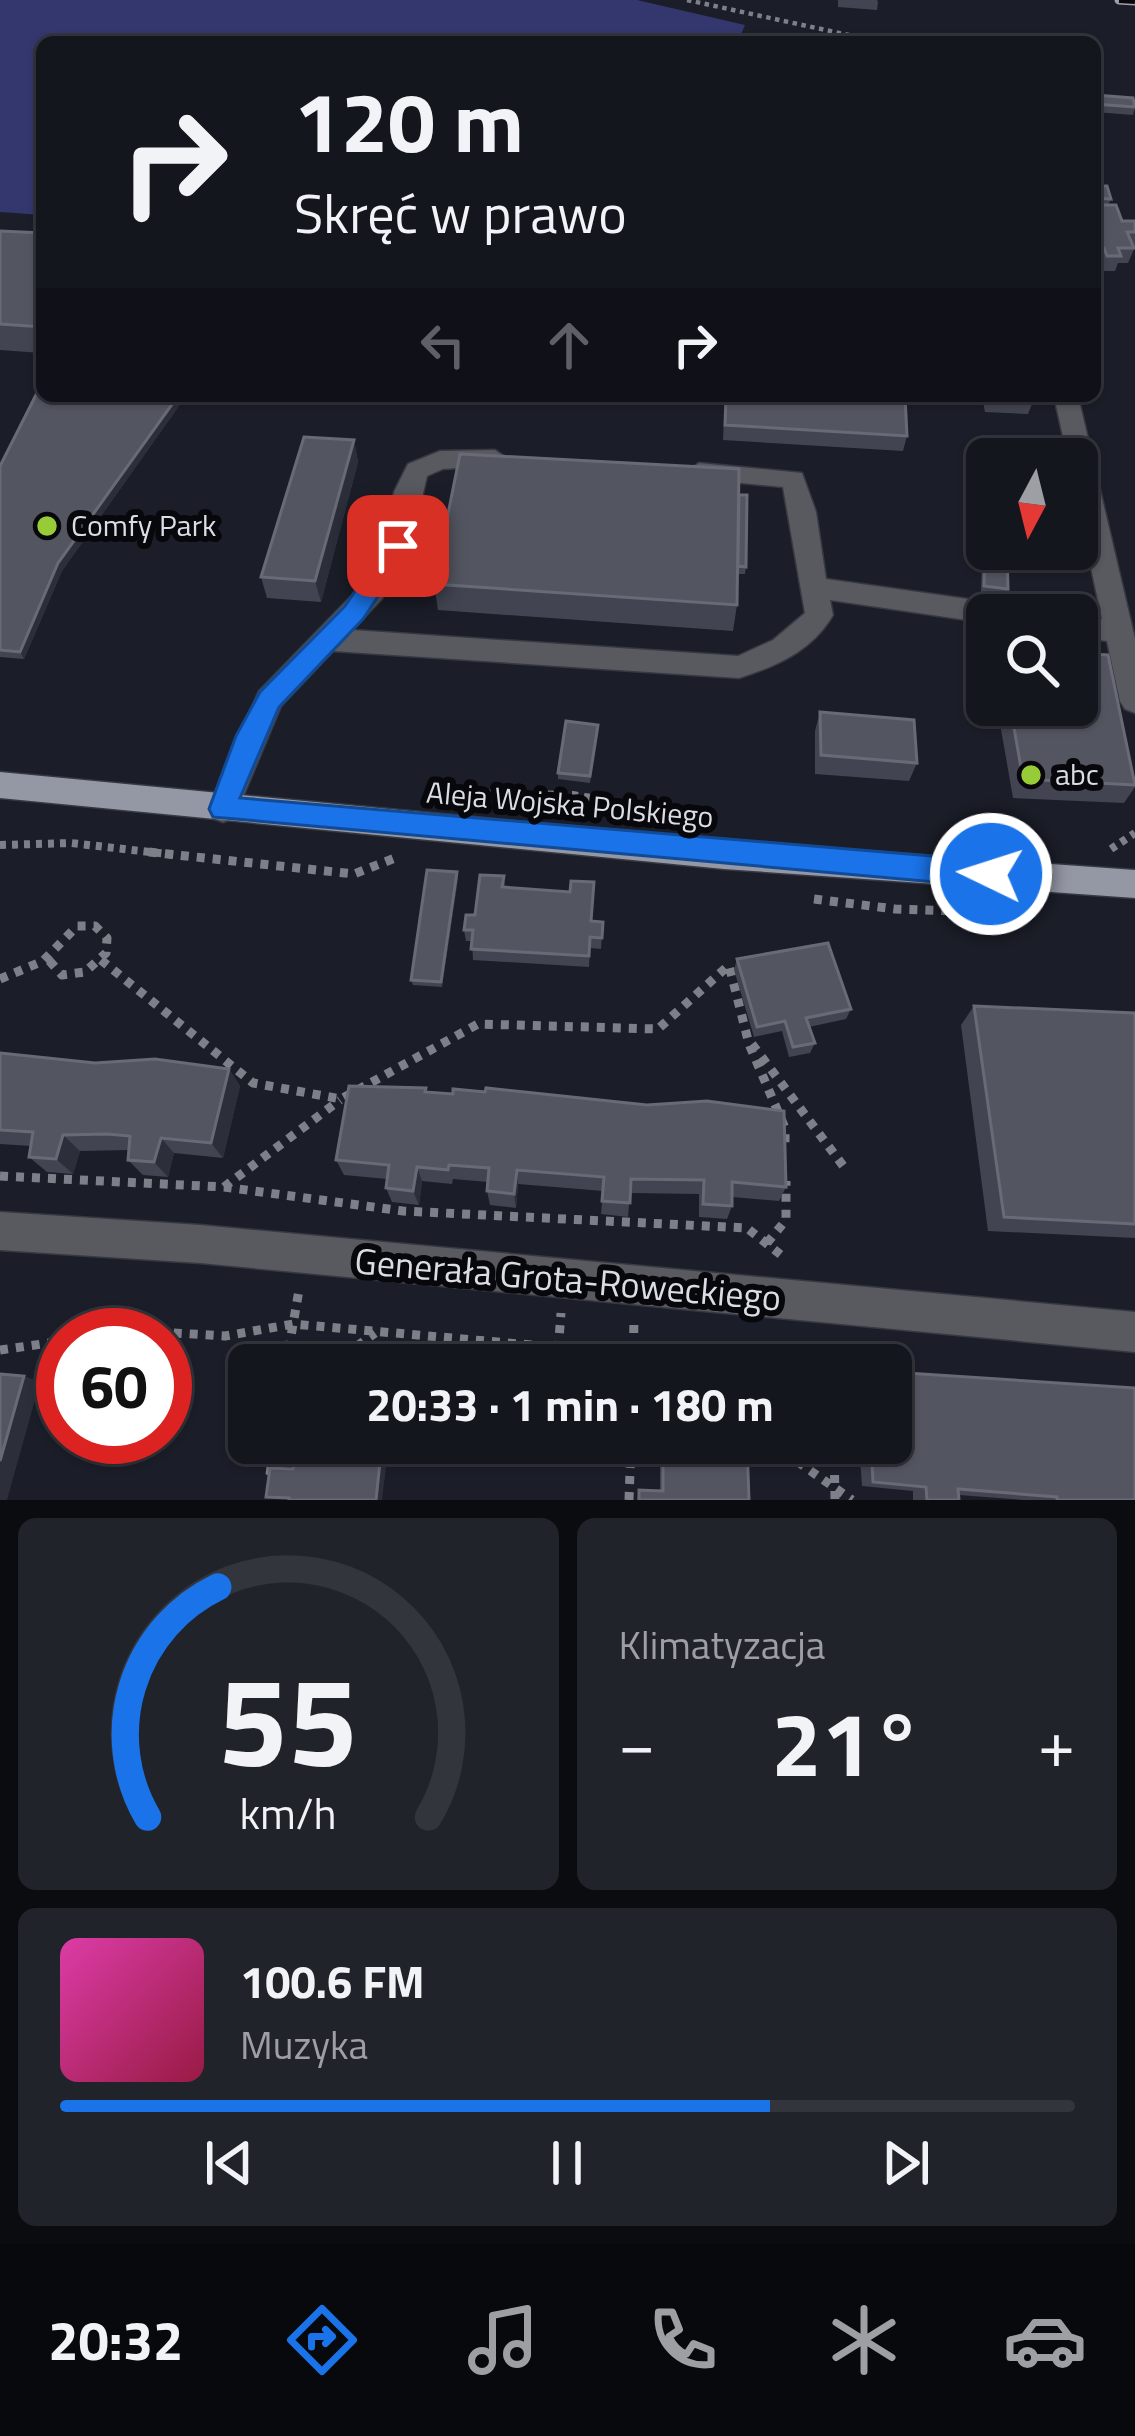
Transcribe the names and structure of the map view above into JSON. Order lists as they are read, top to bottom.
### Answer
{
  "streets": {
    "main road": ["Aleja Wojska Polskiego"],
    "street": ["Generała Grota-Roweckiego"]
  },
  "places": ["Comfy Park", "abc"],
  "north": "bottom",
  "page": {
    "turn": ["120 m", "Skręć w prawo"],
    "limit": "60",
    "trip": "20:33 · 1 min · 180 m",
    "tile": "Klimatyzacja",
    "heat": ["−", "21°", "+"],
    "song": ["100.6 FM", "Muzyka"],
    "tabs": "20:32",
    "gauge": ["55", "km/h"]
  }
}
